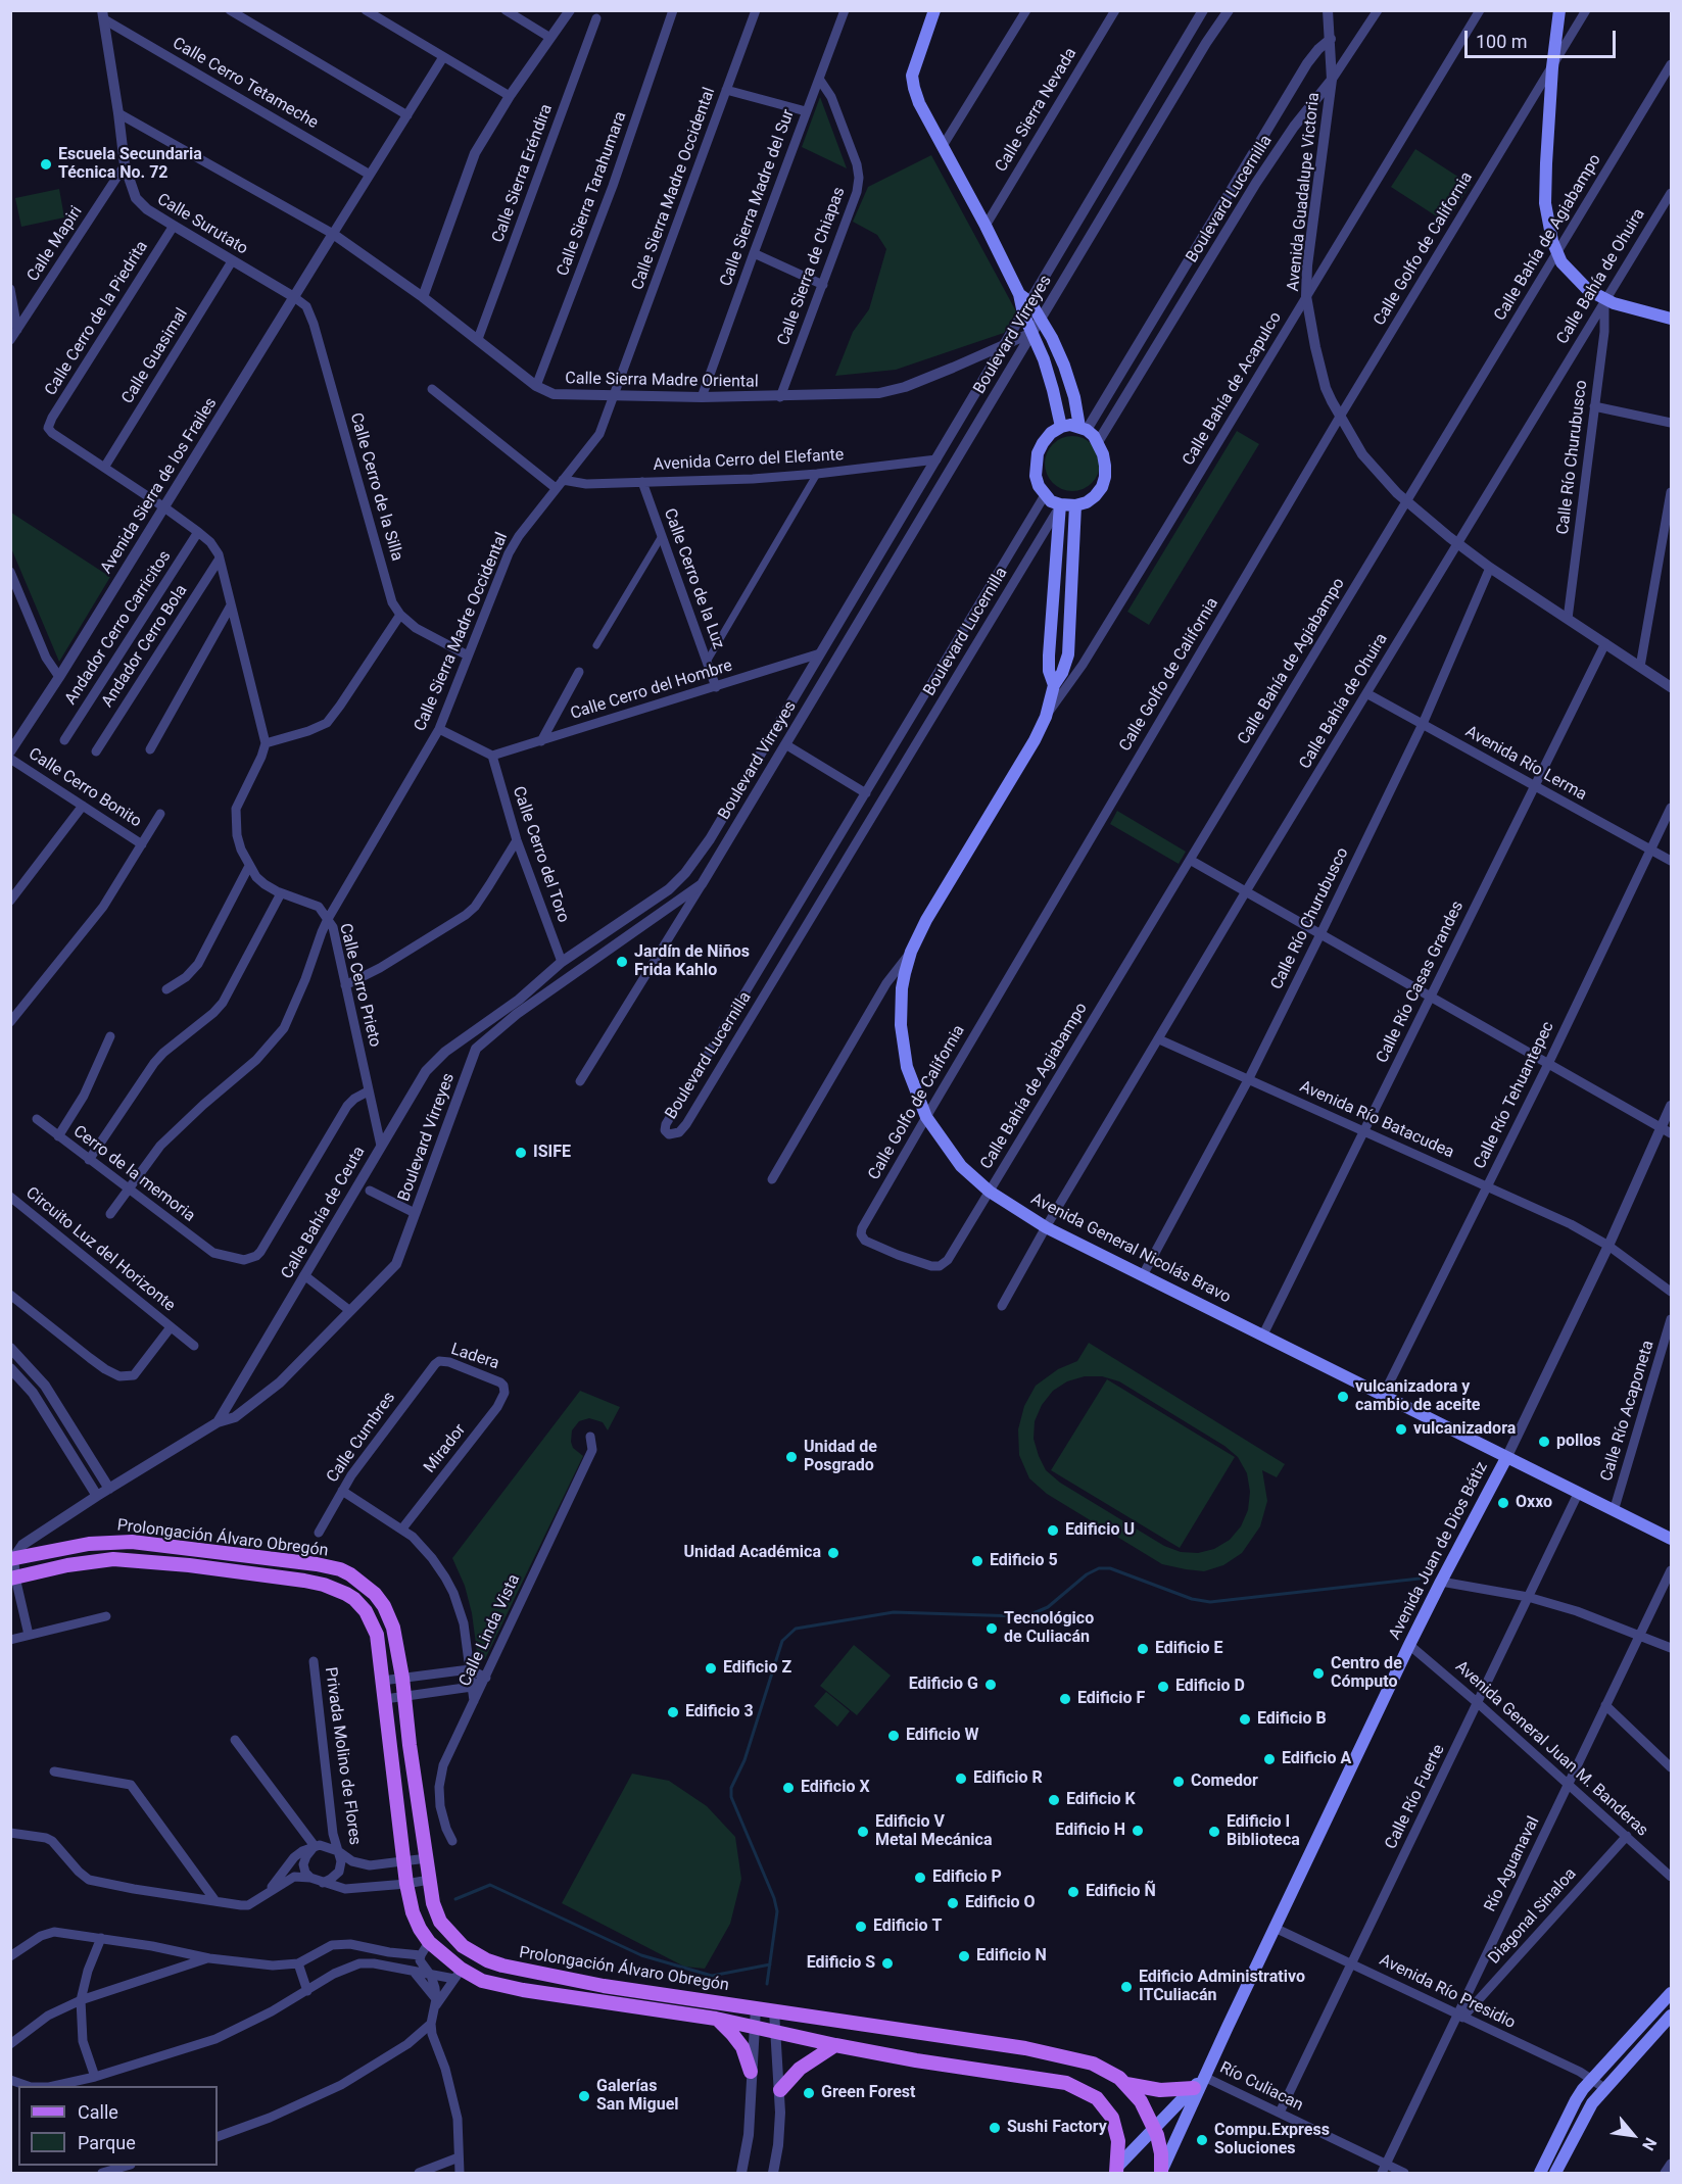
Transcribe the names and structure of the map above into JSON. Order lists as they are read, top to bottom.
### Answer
{
  "streets": {
    "main road": ["Avenida General Nicolás Bravo", "Prolongación Álvaro Obregón", "Avenida Juan de Dios Bátiz"],
    "street": [
      "Calle Cerro Tetameche",
      "Calle Sierra Nevada",
      "Calle Sierra Eréndira",
      "Calle Sierra Madre Occidental",
      "Avenida Guadalupe Victoria",
      "Calle Sierra Tarahumara",
      "Calle Sierra Madre del Sur",
      "Boulevard Lucernilla",
      "Calle Surutato",
      "Calle Bahía de Agiabampo",
      "Calle Mapiri",
      "Calle Golfo de California",
      "Calle Sierra de Chiapas",
      "Calle Bahía de Ohuira",
      "Calle Cerro de la Piedrita",
      "Boulevard Virreyes",
      "Calle Guasimal",
      "Calle Sierra Madre Oriental",
      "Calle Bahía de Acapulco",
      "Calle Río Churubusco",
      "Avenida Cerro del Elefante",
      "Avenida Sierra de los Frailes",
      "Calle Cerro de la Silla",
      "Calle Cerro de la Luz",
      "Andador Cerro Carricitos",
      "Andador Cerro Bola",
      "Calle Cerro del Hombre",
      "Avenida Río Lerma",
      "Calle Cerro Bonito",
      "Calle Cerro del Toro",
      "Calle Río Casas Grandes",
      "Calle Cerro Prieto",
      "Calle Río Tehuantepec",
      "Avenida Río Batacudea",
      "Cerro de la memoria",
      "Calle Bahía de Ceuta",
      "Circuito Luz del Horizonte",
      "Ladera",
      "Calle Río Acaponeta",
      "Calle Cumbres",
      "Mirador",
      "Calle Linda Vista",
      "Avenida General Juan M. Banderas",
      "Privada Molino de Flores",
      "Calle Río Fuerte",
      "Río Aguanaval",
      "Diagonal Sinaloa",
      "Avenida Río Presidio",
      "Río Culiacan"
    ]
  },
  "crossings": [
    ["Calle Cerro Tetameche", "Calle Surutato"],
    ["Calle Sierra Eréndira", "Calle Sierra Madre Oriental"],
    ["Calle Sierra Madre Occidental", "Calle Sierra Madre Oriental"],
    ["Calle Sierra Madre Occidental", "Avenida Cerro del Elefante"],
    ["Calle Sierra Madre Occidental", "Calle Cerro de la Silla"],
    ["Calle Sierra Madre Occidental", "Calle Cerro Prieto"],
    ["Calle Sierra Madre Occidental", "Cerro de la memoria"],
    ["Avenida Guadalupe Victoria", "Boulevard Lucernilla"],
    ["Avenida Guadalupe Victoria", "Calle Bahía de Agiabampo"],
    ["Avenida Guadalupe Victoria", "Calle Golfo de California"],
    ["Avenida Guadalupe Victoria", "Calle Bahía de Ohuira"],
    ["Avenida Guadalupe Victoria", "Calle Bahía de Acapulco"],
    ["Avenida Guadalupe Victoria", "Calle Río Churubusco"],
    ["Avenida Guadalupe Victoria", "Calle Río Casas Grandes"],
    ["Calle Sierra Tarahumara", "Calle Sierra Madre Oriental"],
    ["Calle Sierra Madre del Sur", "Calle Sierra de Chiapas"],
    ["Calle Sierra Madre del Sur", "Calle Sierra Madre Oriental"],
    ["Boulevard Lucernilla", "Avenida General Nicolás Bravo"],
    ["Calle Surutato", "Calle Mapiri"],
    ["Calle Surutato", "Calle Cerro de la Piedrita"],
    ["Calle Surutato", "Calle Guasimal"],
    ["Calle Surutato", "Avenida Sierra de los Frailes"],
    ["Calle Surutato", "Calle Cerro de la Silla"],
    ["Calle Bahía de Agiabampo", "Calle Golfo de California"],
    ["Calle Bahía de Agiabampo", "Avenida General Nicolás Bravo"],
    ["Calle Golfo de California", "Avenida General Nicolás Bravo"],
    ["Calle Sierra de Chiapas", "Calle Sierra Madre Oriental"],
    ["Calle Bahía de Ohuira", "Calle Río Churubusco"],
    ["Calle Bahía de Ohuira", "Avenida Río Lerma"],
    ["Calle Bahía de Ohuira", "Avenida Río Batacudea"],
    ["Calle Bahía de Ohuira", "Avenida General Nicolás Bravo"],
    ["Calle Cerro de la Piedrita", "Calle Guasimal"],
    ["Boulevard Virreyes", "Calle Sierra Madre Oriental"],
    ["Boulevard Virreyes", "Avenida Cerro del Elefante"],
    ["Boulevard Virreyes", "Calle Cerro del Hombre"],
    ["Boulevard Virreyes", "Calle Bahía de Ceuta"],
    ["Calle Sierra Madre Oriental", "Avenida Sierra de los Frailes"],
    ["Calle Bahía de Acapulco", "Avenida General Nicolás Bravo"],
    ["Calle Río Churubusco", "Avenida Río Lerma"],
    ["Calle Río Churubusco", "Avenida Río Batacudea"],
    ["Calle Río Churubusco", "Avenida General Nicolás Bravo"],
    ["Avenida Cerro del Elefante", "Calle Cerro de la Luz"],
    ["Avenida Sierra de los Frailes", "Calle Cerro de la Silla"],
    ["Calle Cerro de la Luz", "Calle Cerro del Hombre"],
    ["Calle Cerro del Hombre", "Calle Cerro del Toro"],
    ["Avenida Río Lerma", "Calle Río Casas Grandes"],
    ["Avenida Río Lerma", "Calle Río Tehuantepec"],
    ["Calle Cerro del Toro", "Calle Bahía de Ceuta"],
    ["Calle Río Casas Grandes", "Avenida Río Batacudea"],
    ["Calle Río Casas Grandes", "Avenida General Nicolás Bravo"],
    ["Calle Cerro Prieto", "Cerro de la memoria"],
    ["Calle Cerro Prieto", "Calle Bahía de Ceuta"],
    ["Calle Río Tehuantepec", "Avenida Río Batacudea"],
    ["Calle Río Tehuantepec", "Avenida General Nicolás Bravo"],
    ["Avenida Río Batacudea", "Avenida Juan de Dios Bátiz"],
    ["Calle Bahía de Ceuta", "Prolongación Álvaro Obregón"],
    ["Avenida General Nicolás Bravo", "Calle Río Acaponeta"],
    ["Avenida General Nicolás Bravo", "Avenida Juan de Dios Bátiz"],
    ["Avenida General Nicolás Bravo", "Calle Río Fuerte"],
    ["Ladera", "Calle Cumbres"],
    ["Ladera", "Mirador"],
    ["Prolongación Álvaro Obregón", "Avenida Juan de Dios Bátiz"],
    ["Avenida Juan de Dios Bátiz", "Avenida General Juan M. Banderas"],
    ["Avenida Juan de Dios Bátiz", "Avenida Río Presidio"],
    ["Avenida Juan de Dios Bátiz", "Río Culiacan"],
    ["Avenida General Juan M. Banderas", "Calle Río Fuerte"],
    ["Avenida General Juan M. Banderas", "Río Aguanaval"],
    ["Avenida General Juan M. Banderas", "Diagonal Sinaloa"],
    ["Calle Río Fuerte", "Avenida Río Presidio"],
    ["Calle Río Fuerte", "Río Culiacan"],
    ["Río Aguanaval", "Diagonal Sinaloa"],
    ["Río Aguanaval", "Avenida Río Presidio"],
    ["Río Aguanaval", "Río Culiacan"],
    ["Diagonal Sinaloa", "Avenida Río Presidio"]
  ],
  "places": [
    "Escuela Secundaria Técnica No. 72",
    "Jardín de Niños Frida Kahlo",
    "ISIFE",
    "vulcanizadora y cambio de aceite",
    "vulcanizadora",
    "pollos",
    "Unidad de Posgrado",
    "Oxxo",
    "Edificio U",
    "Unidad Académica",
    "Edificio 5",
    "Tecnológico de Culiacán",
    "Edificio E",
    "Edificio Z",
    "Centro de Cómputo",
    "Edificio G",
    "Edificio D",
    "Edificio F",
    "Edificio 3",
    "Edificio B",
    "Edificio W",
    "Edificio A",
    "Edificio R",
    "Comedor",
    "Edificio X",
    "Edificio K",
    "Edificio H",
    "Edificio V Metal Mecánica",
    "Edificio I Biblioteca",
    "Edificio P",
    "Edificio Ñ",
    "Edificio O",
    "Edificio T",
    "Edificio N",
    "Edificio S",
    "Edificio Administrativo ITCuliacán",
    "Green Forest",
    "Galerías San Miguel",
    "Sushi Factory",
    "Compu.Express Soluciones"
  ],
  "legend": ["Calle", "Parque"],
  "scale_bar": "100 m",
  "north": "bottom right"
}
